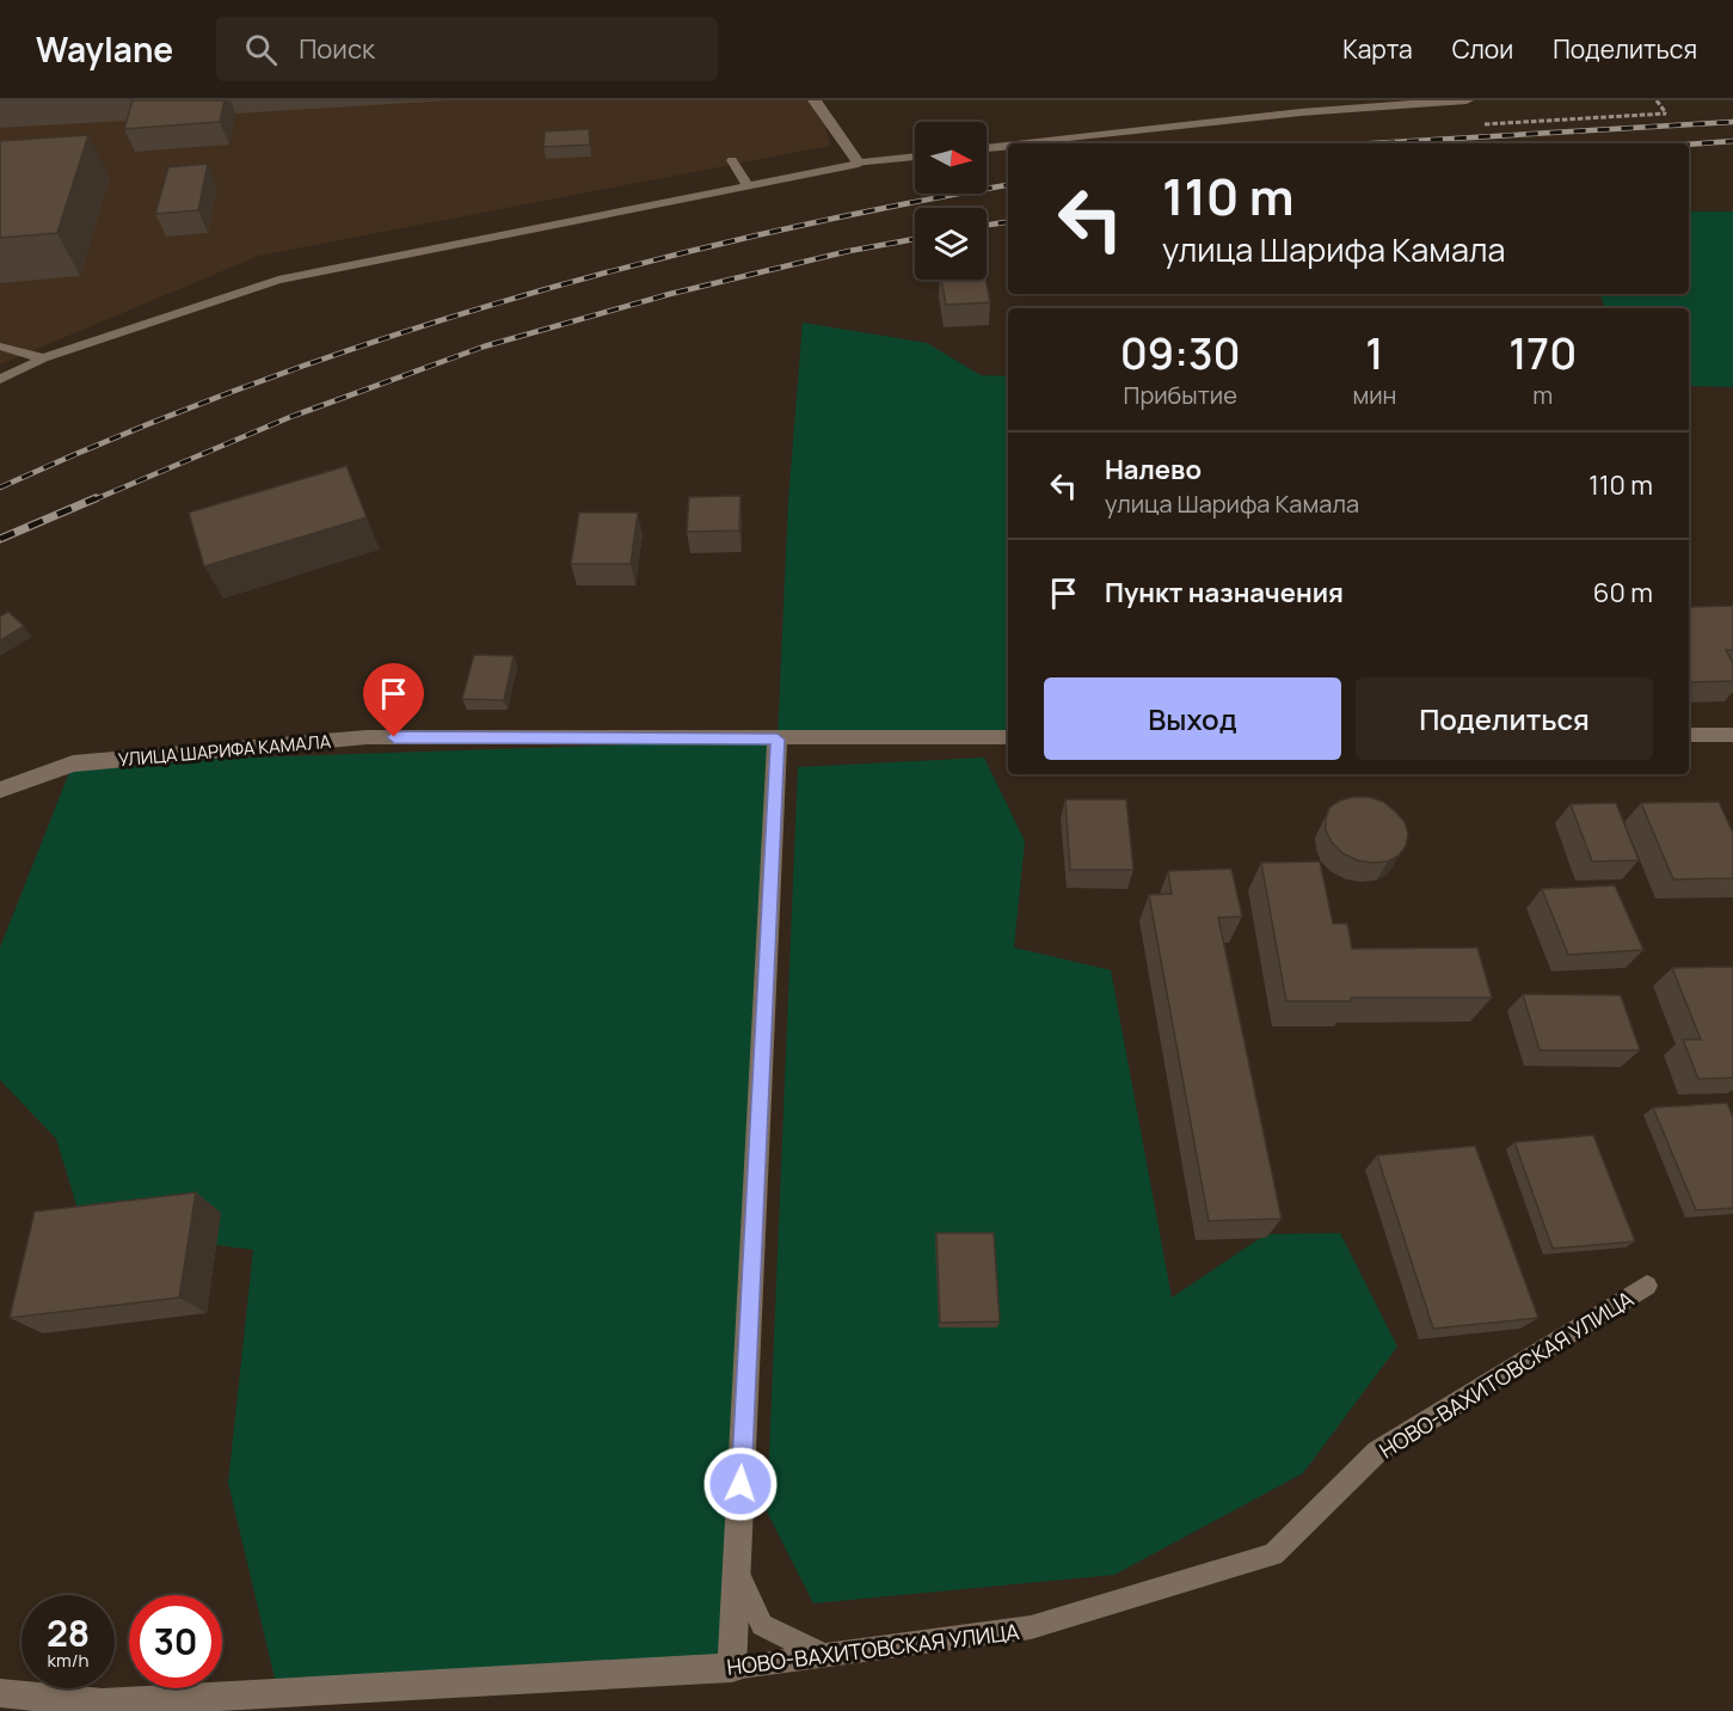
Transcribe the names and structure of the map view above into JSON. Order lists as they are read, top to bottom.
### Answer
{
  "streets": {
    "street": ["УЛИЦА ШАРИФА КАМАЛА", "НОВО-ВАХИТОВСКАЯ УЛИЦА"]
  },
  "north": "right",
  "page": {
    "header": "Waylane",
    "search": "Поиск",
    "nav": ["Карта", "Слои", "Поделиться"],
    "turn": ["110 m", "улица Шарифа Камала"],
    "eta": [
      "09:30",
      "Прибытие",
      "1",
      "мин",
      "170",
      "m"
    ],
    "list": [
      {
        "name": "Налево",
        "note": "улица Шарифа Камала",
        "value": "110 m"
      },
      {
        "name": "Пункт назначения",
        "value": "60 m"
      }
    ],
    "buttons": ["Выход", "Поделиться"],
    "speed": "28 km/h",
    "limit": "30"
  }
}
